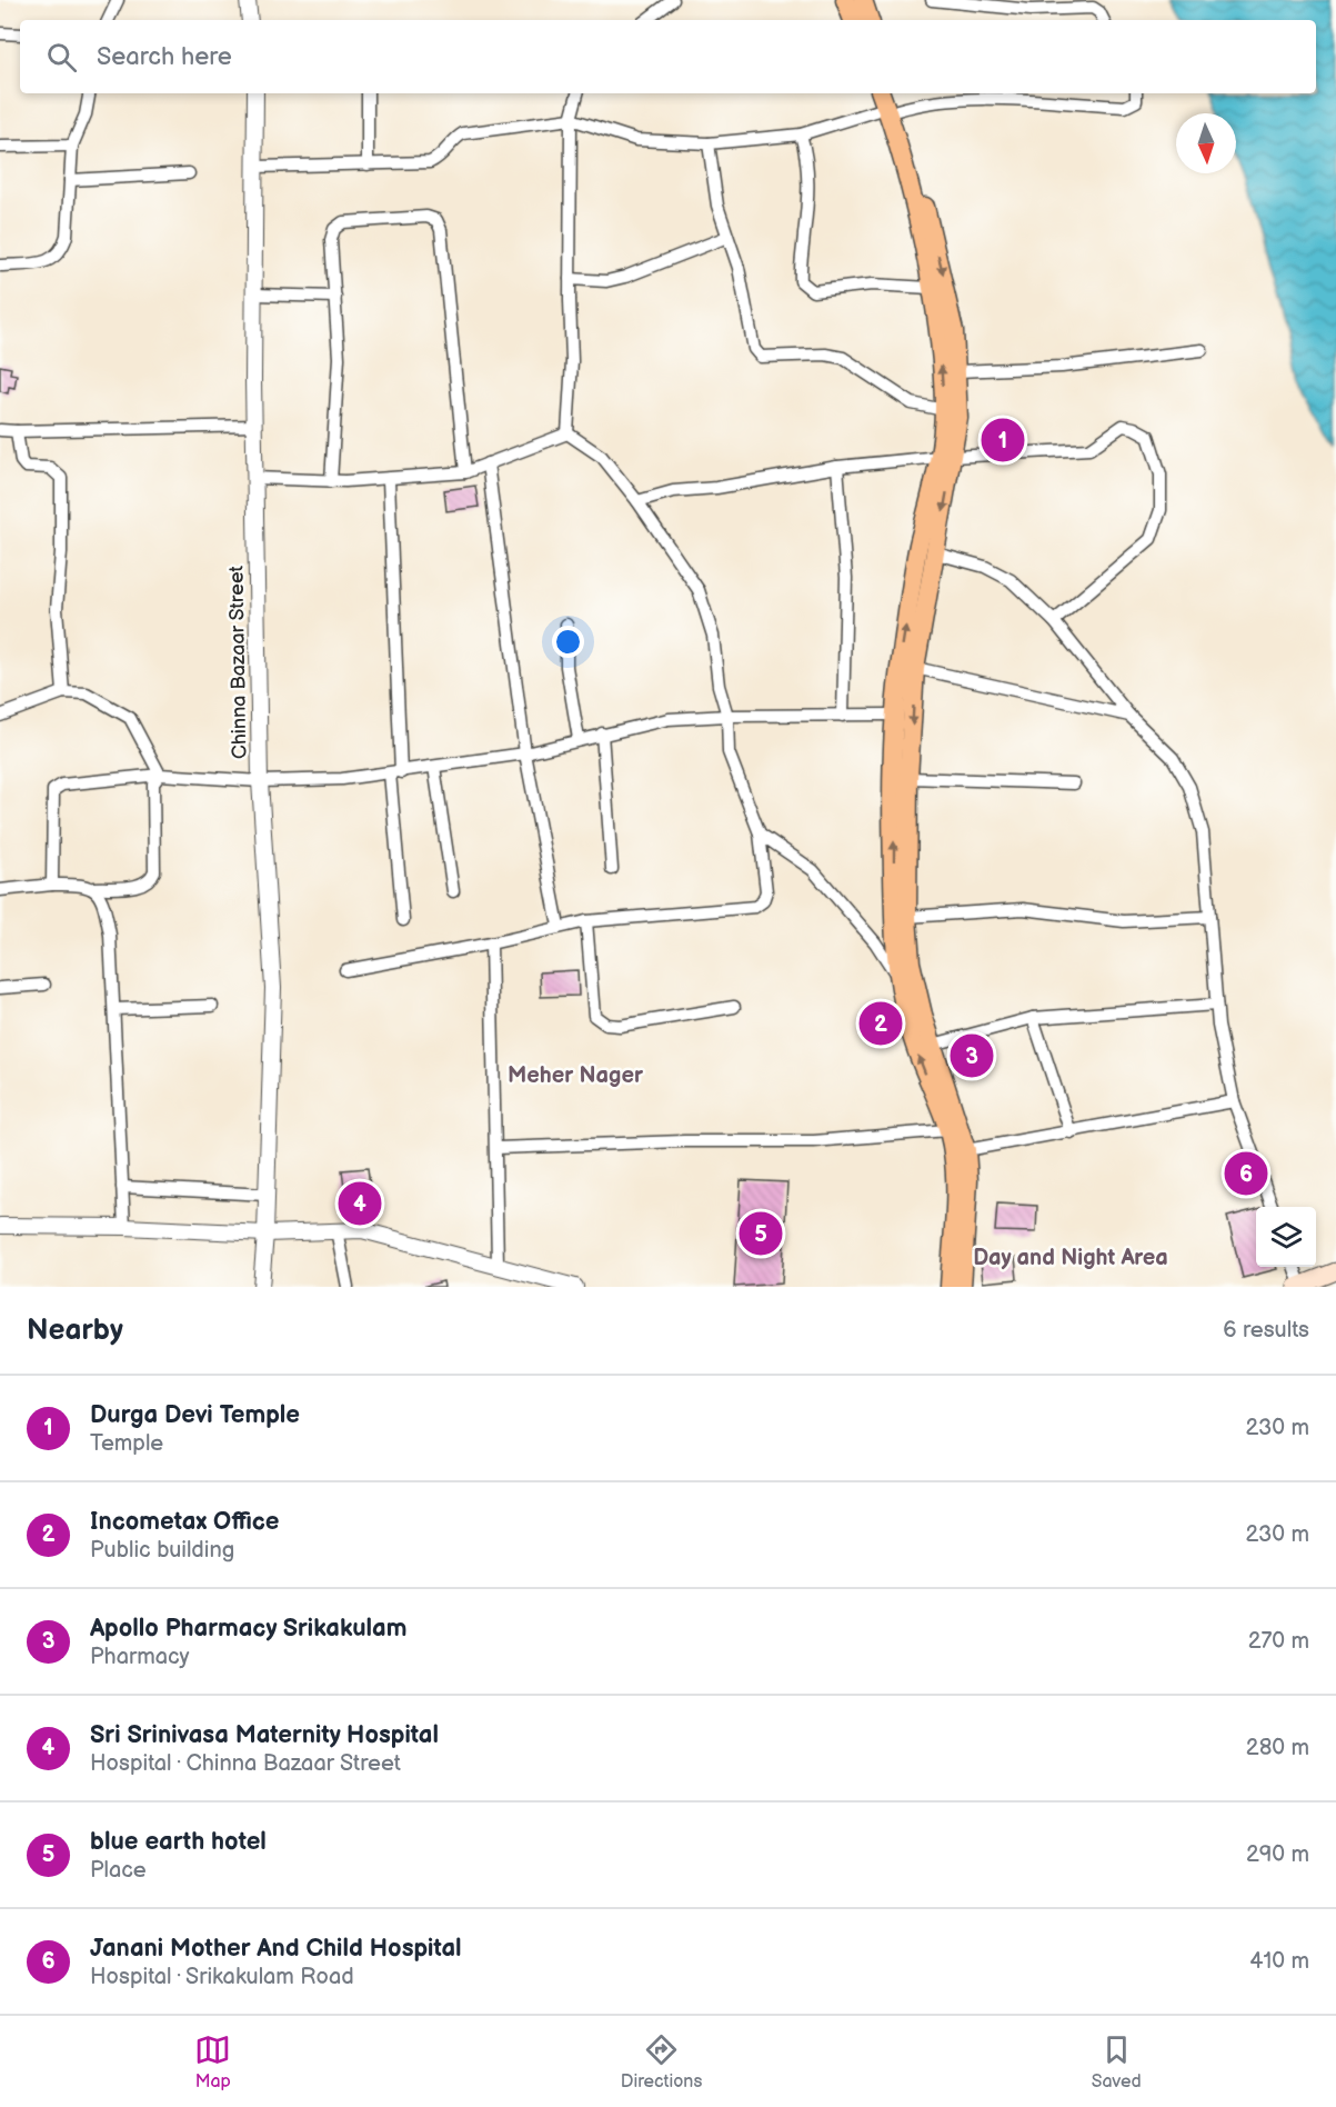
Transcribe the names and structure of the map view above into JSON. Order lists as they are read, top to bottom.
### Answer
{
  "streets": {
    "street": ["Chinna Bazaar Street"]
  },
  "districts": ["Meher Nager", "Day and Night Area"],
  "north": "bottom",
  "page": {
    "search": "Search here",
    "pins": [
      "1",
      "2",
      "3",
      "6",
      "4",
      "5"
    ],
    "heading": ["Nearby", "6 results"],
    "list": [
      {
        "mark": "1",
        "name": "Durga Devi Temple",
        "note": "Temple",
        "value": "230 m"
      },
      {
        "mark": "2",
        "name": "Incometax Office",
        "note": "Public building",
        "value": "230 m"
      },
      {
        "mark": "3",
        "name": "Apollo Pharmacy Srikakulam",
        "note": "Pharmacy",
        "value": "270 m"
      },
      {
        "mark": "4",
        "name": "Sri Srinivasa Maternity Hospital",
        "note": "Hospital · Chinna Bazaar Street",
        "value": "280 m"
      },
      {
        "mark": "5",
        "name": "blue earth hotel",
        "note": "Place",
        "value": "290 m"
      },
      {
        "mark": "6",
        "name": "Janani Mother And Child Hospital",
        "note": "Hospital · Srikakulam Road",
        "value": "410 m"
      }
    ],
    "nav": ["Map", "Directions", "Saved"]
  }
}
